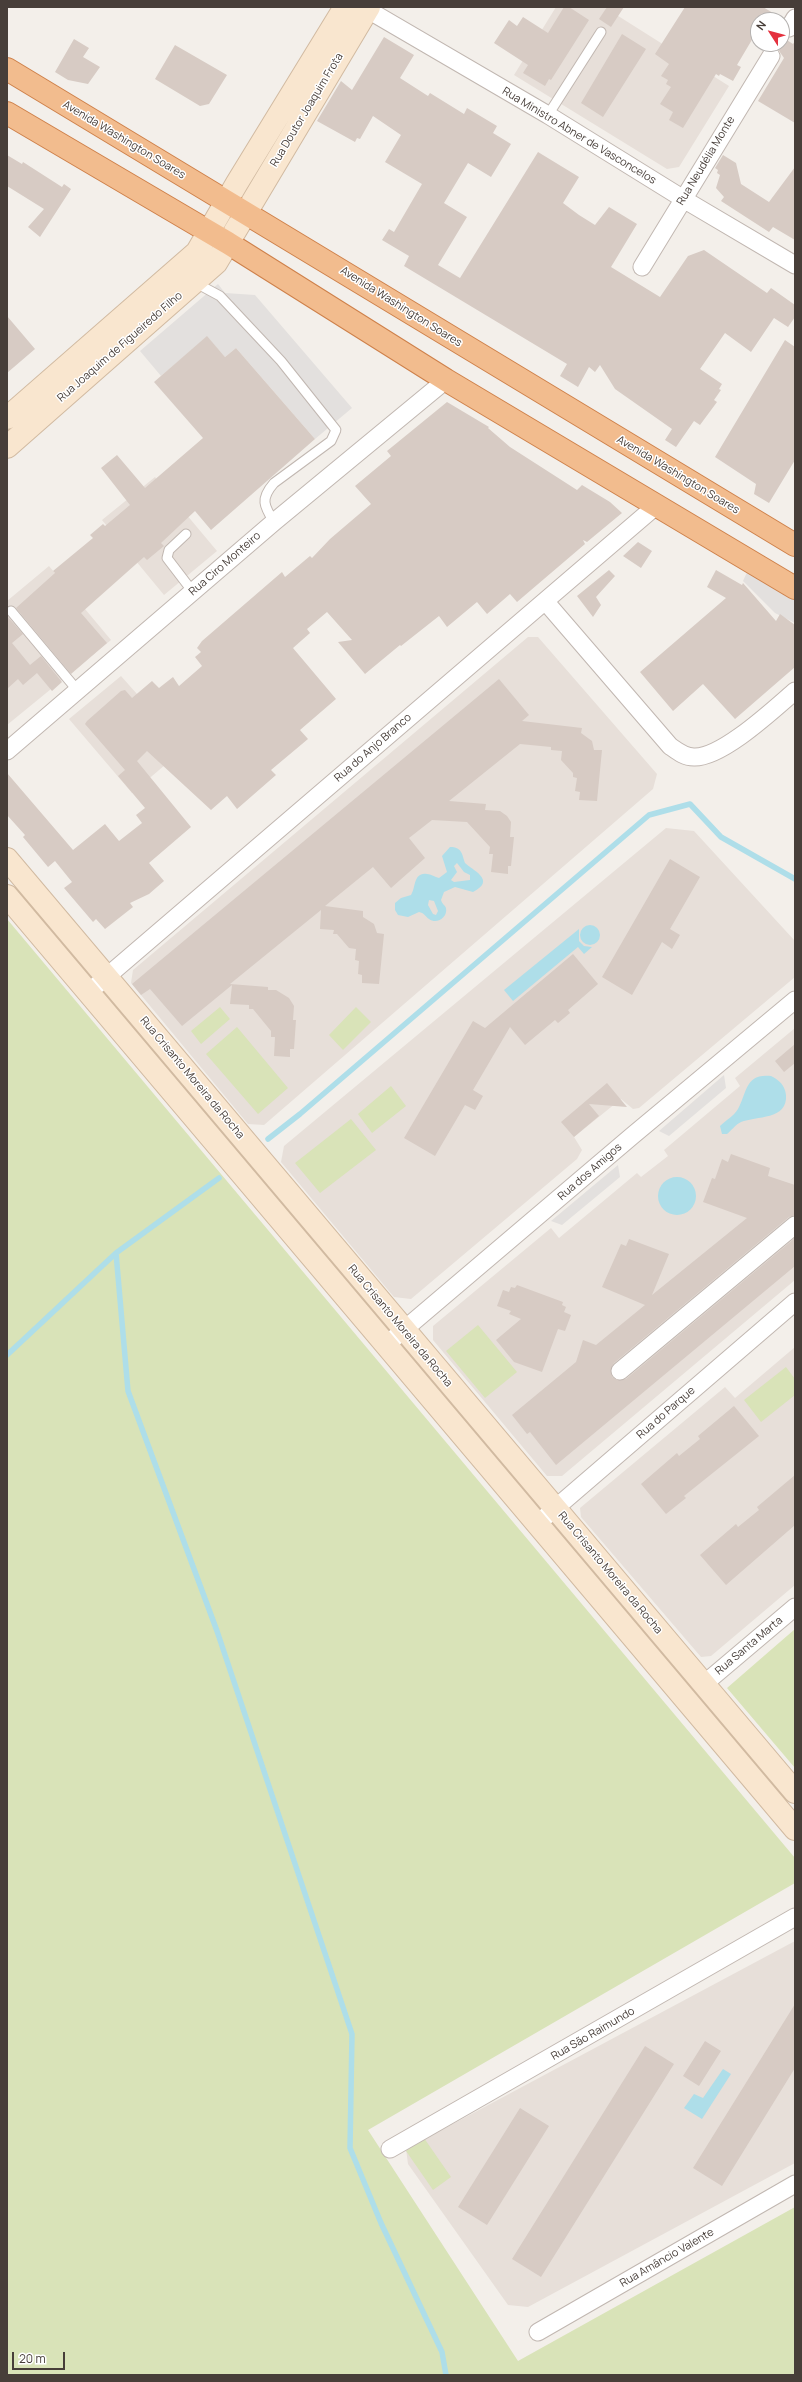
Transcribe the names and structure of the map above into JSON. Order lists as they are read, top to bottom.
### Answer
{
  "streets": {
    "highway": ["Avenida Washington Soares"],
    "main road": ["Rua Doutor Joaquim Frota", "Rua Joaquim de Figueiredo Filho", "Rua Crisanto Moreira da Rocha"],
    "street": [
      "Rua Ministro Abner de Vasconcelos",
      "Rua Neudélia Monte",
      "Rua Ciro Monteiro",
      "Rua do Anjo Branco",
      "Rua dos Amigos",
      "Rua do Parque",
      "Rua Santa Marta",
      "Rua São Raimundo",
      "Rua Amâncio Valente"
    ]
  },
  "crossings": [
    ["Rua Doutor Joaquim Frota", "Rua Ministro Abner de Vasconcelos"],
    ["Rua Doutor Joaquim Frota", "Avenida Washington Soares"],
    ["Rua Doutor Joaquim Frota", "Rua Joaquim de Figueiredo Filho"],
    ["Rua Ministro Abner de Vasconcelos", "Rua Neudélia Monte"],
    ["Rua do Anjo Branco", "Rua Crisanto Moreira da Rocha"],
    ["Rua Crisanto Moreira da Rocha", "Rua dos Amigos"],
    ["Rua Crisanto Moreira da Rocha", "Rua do Parque"],
    ["Rua Crisanto Moreira da Rocha", "Rua Santa Marta"]
  ],
  "scale_bar": "20 m",
  "north": "top left"
}
